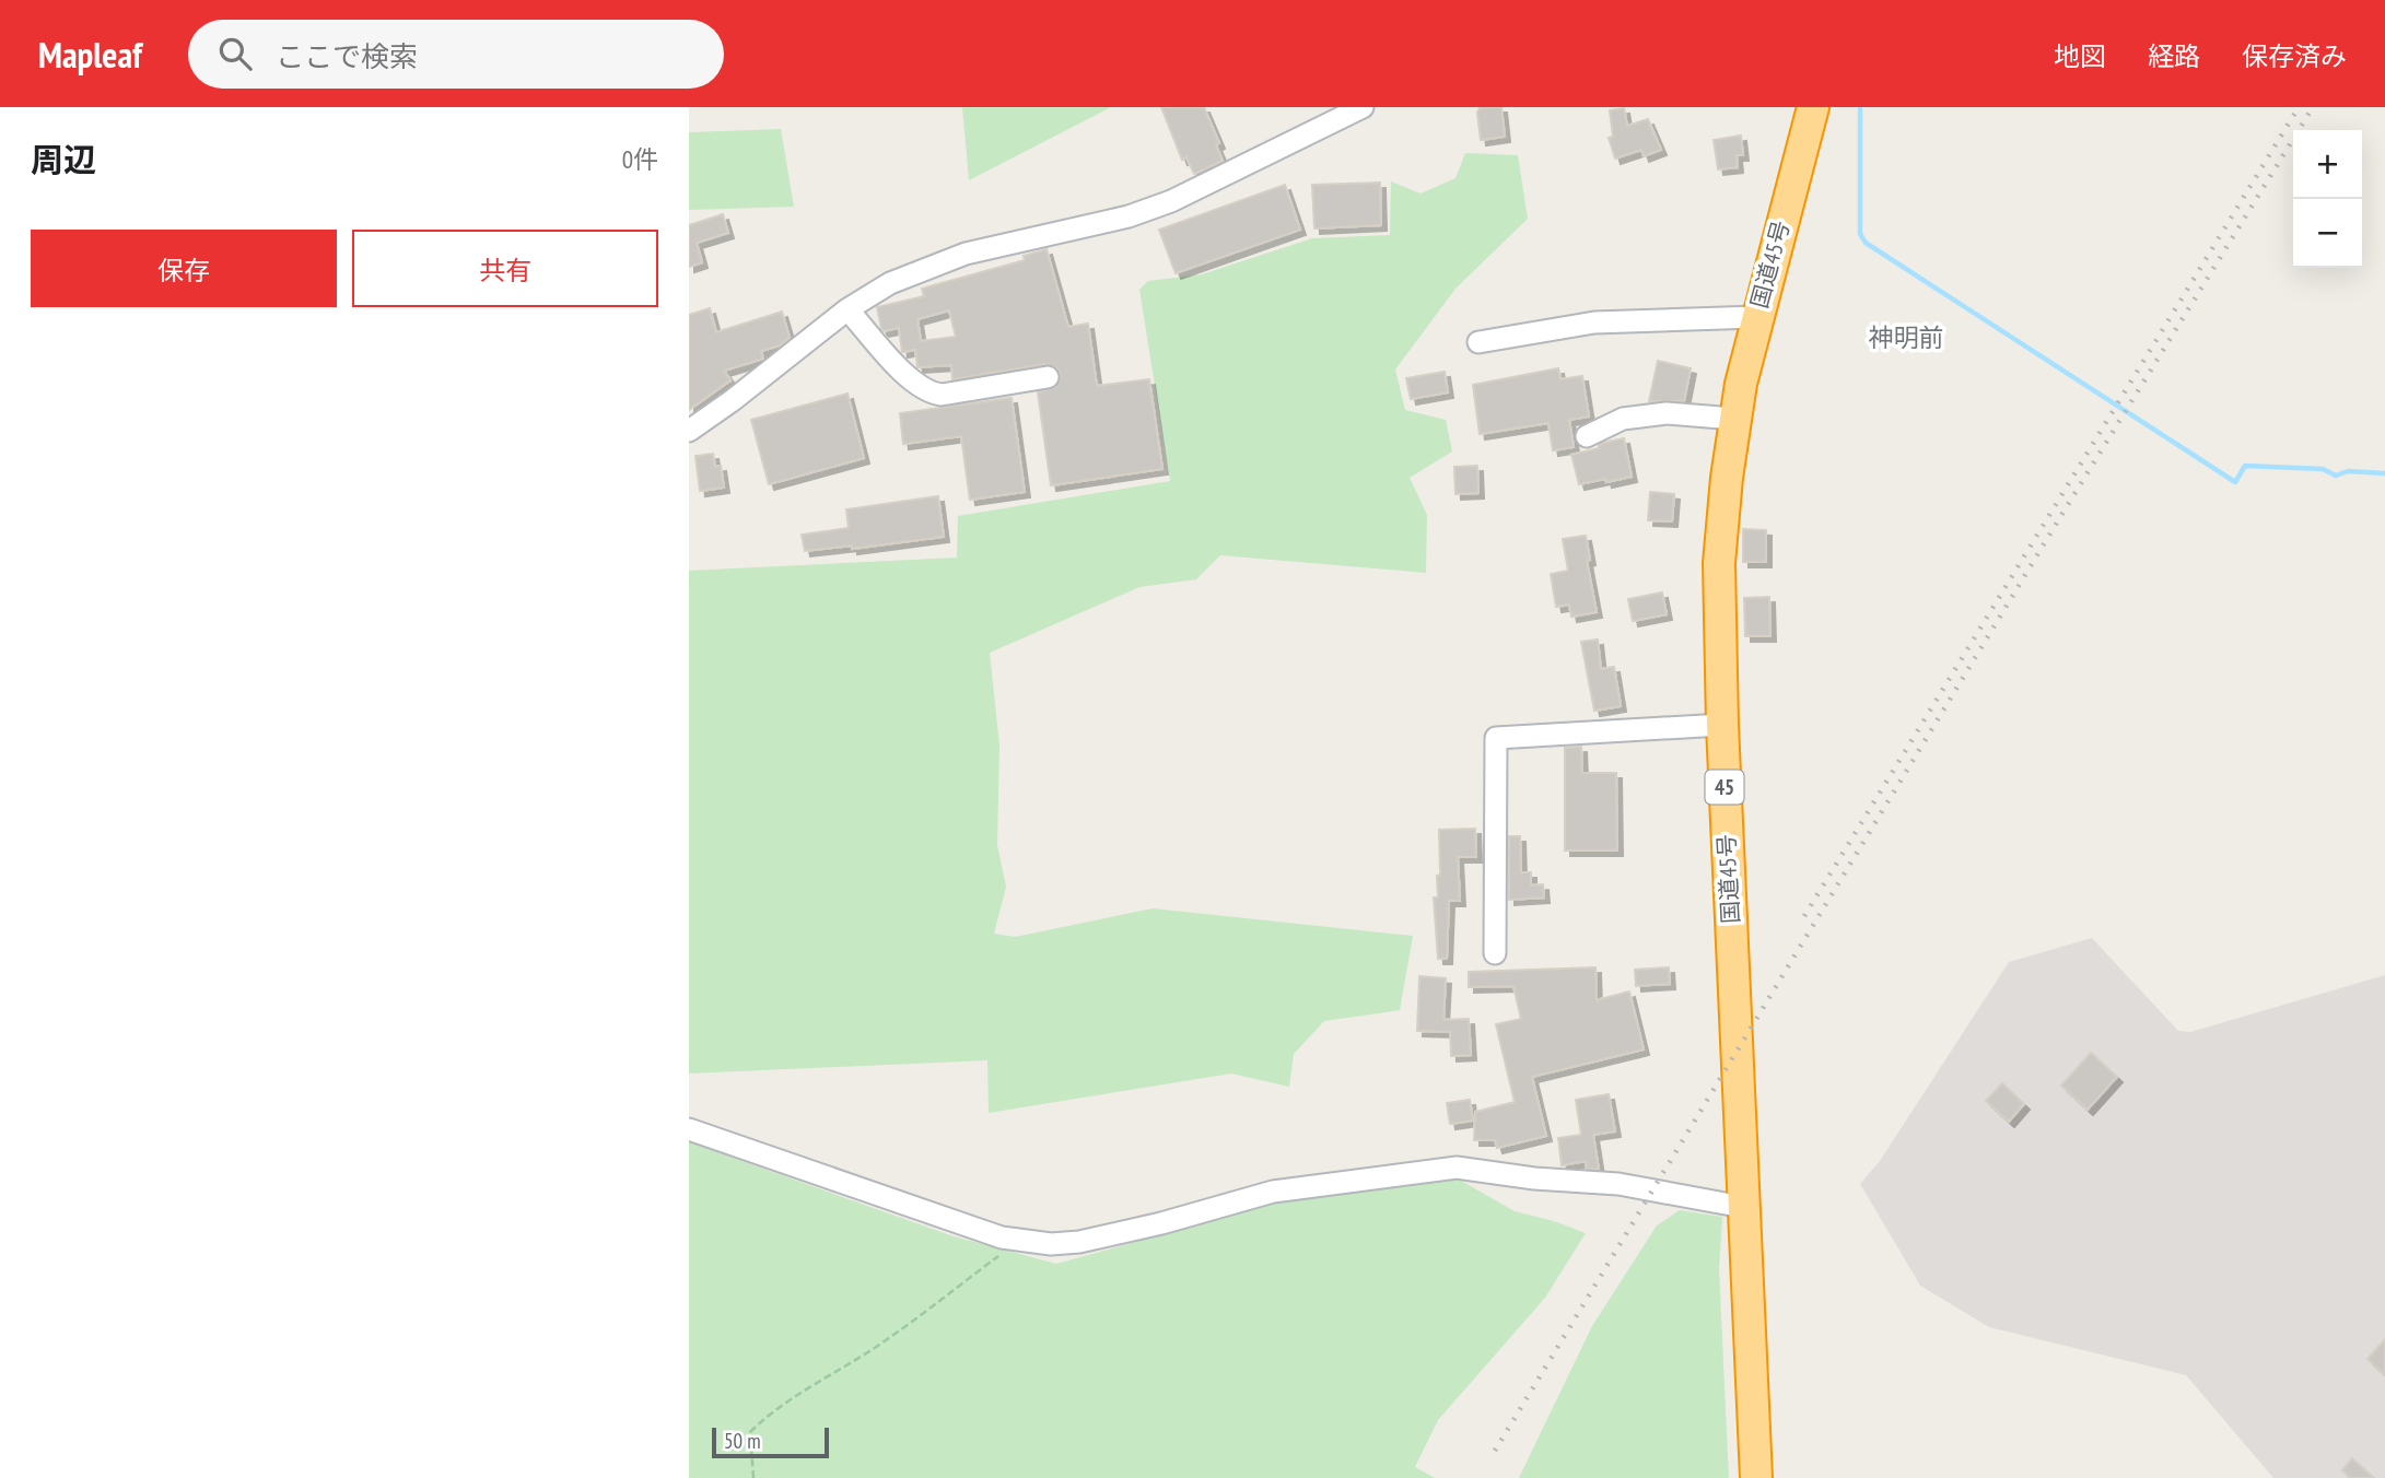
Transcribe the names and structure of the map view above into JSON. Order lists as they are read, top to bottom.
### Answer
{
  "streets": {
    "highway": ["国道45号", "45"]
  },
  "districts": ["神明前"],
  "scale_bar": "50 m",
  "page": {
    "header": "Mapleaf",
    "search": "ここで検索",
    "nav": ["地図", "経路", "保存済み"],
    "heading": ["周辺", "0件"],
    "map_buttons": ["+", "−"],
    "buttons": ["保存", "共有"],
    "scale": "50 m"
  }
}
